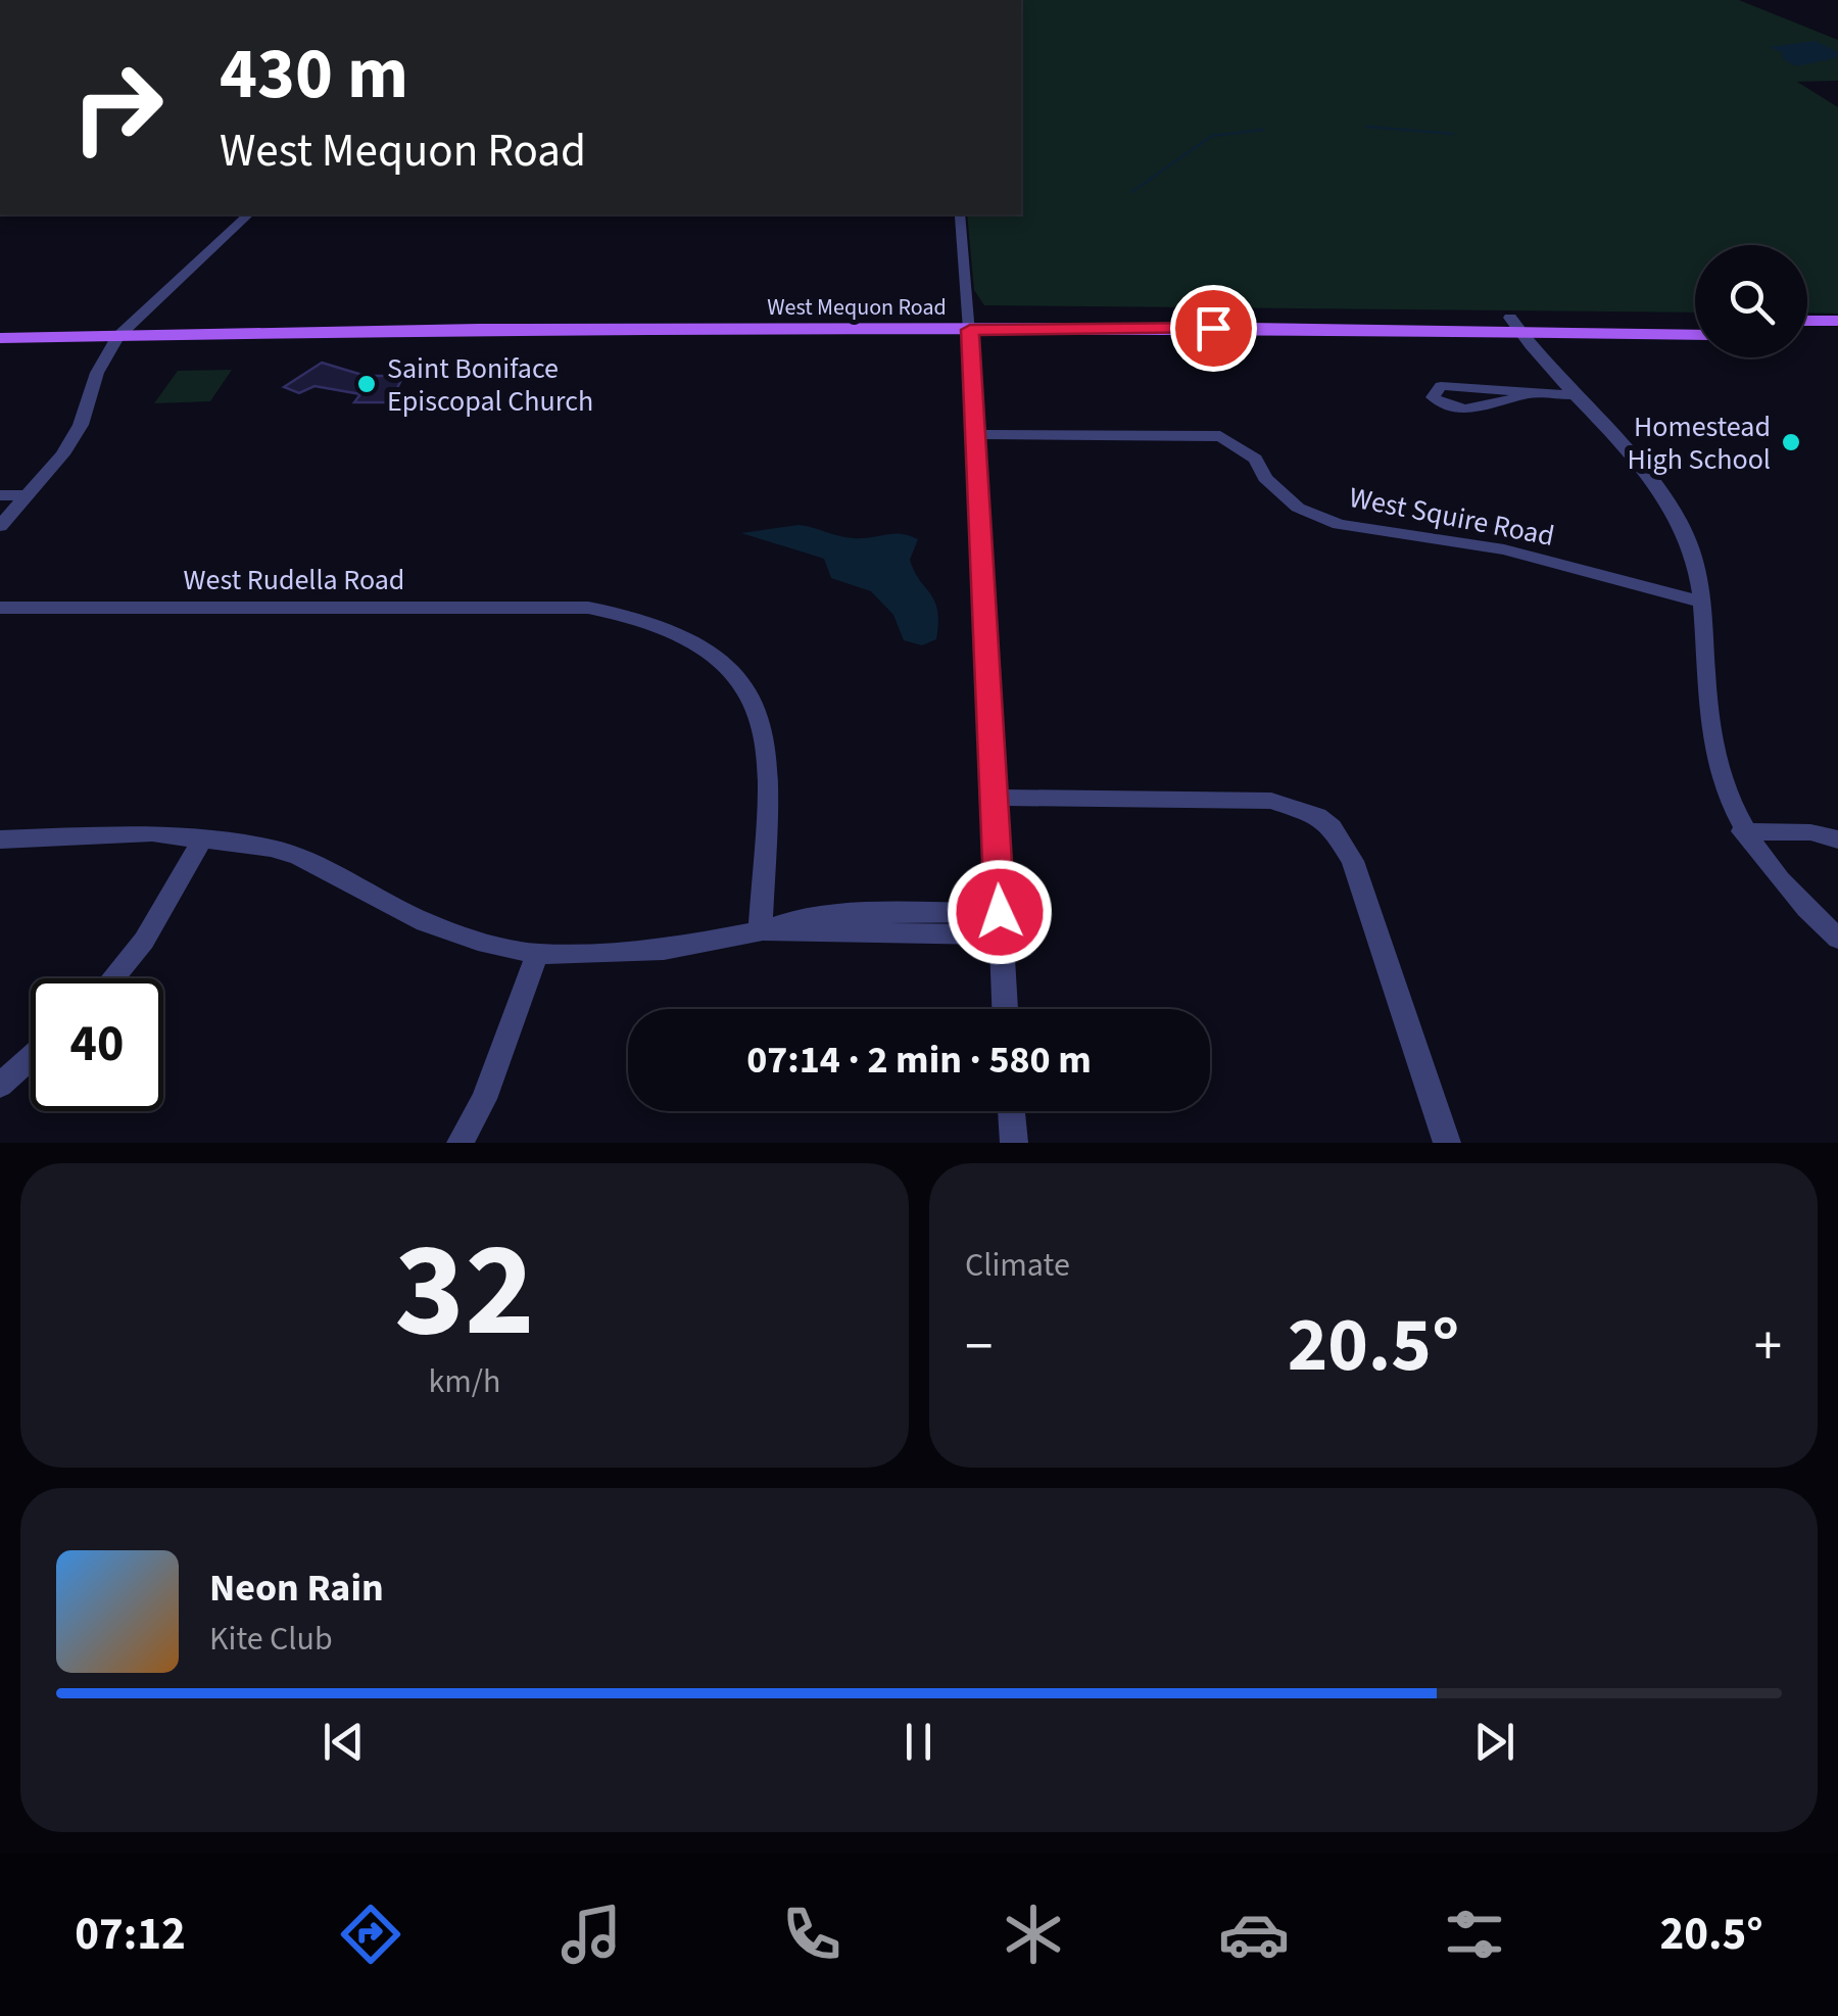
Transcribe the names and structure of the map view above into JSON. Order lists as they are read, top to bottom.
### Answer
{
  "streets": {
    "main road": ["West Mequon Road"],
    "street": ["West Squire Road", "West Rudella Road"]
  },
  "places": ["Saint Boniface Episcopal Church", "Homestead High School"],
  "page": {
    "turn": ["430 m", "West Mequon Road"],
    "limit": "40",
    "trip": "07:14 · 2 min · 580 m",
    "tile": [
      ["32", "km/h"],
      "Climate"
    ],
    "heat": ["−", "20.5°", "+"],
    "song": ["Neon Rain", "Kite Club"],
    "tabs": ["07:12", "20.5°"]
  }
}
